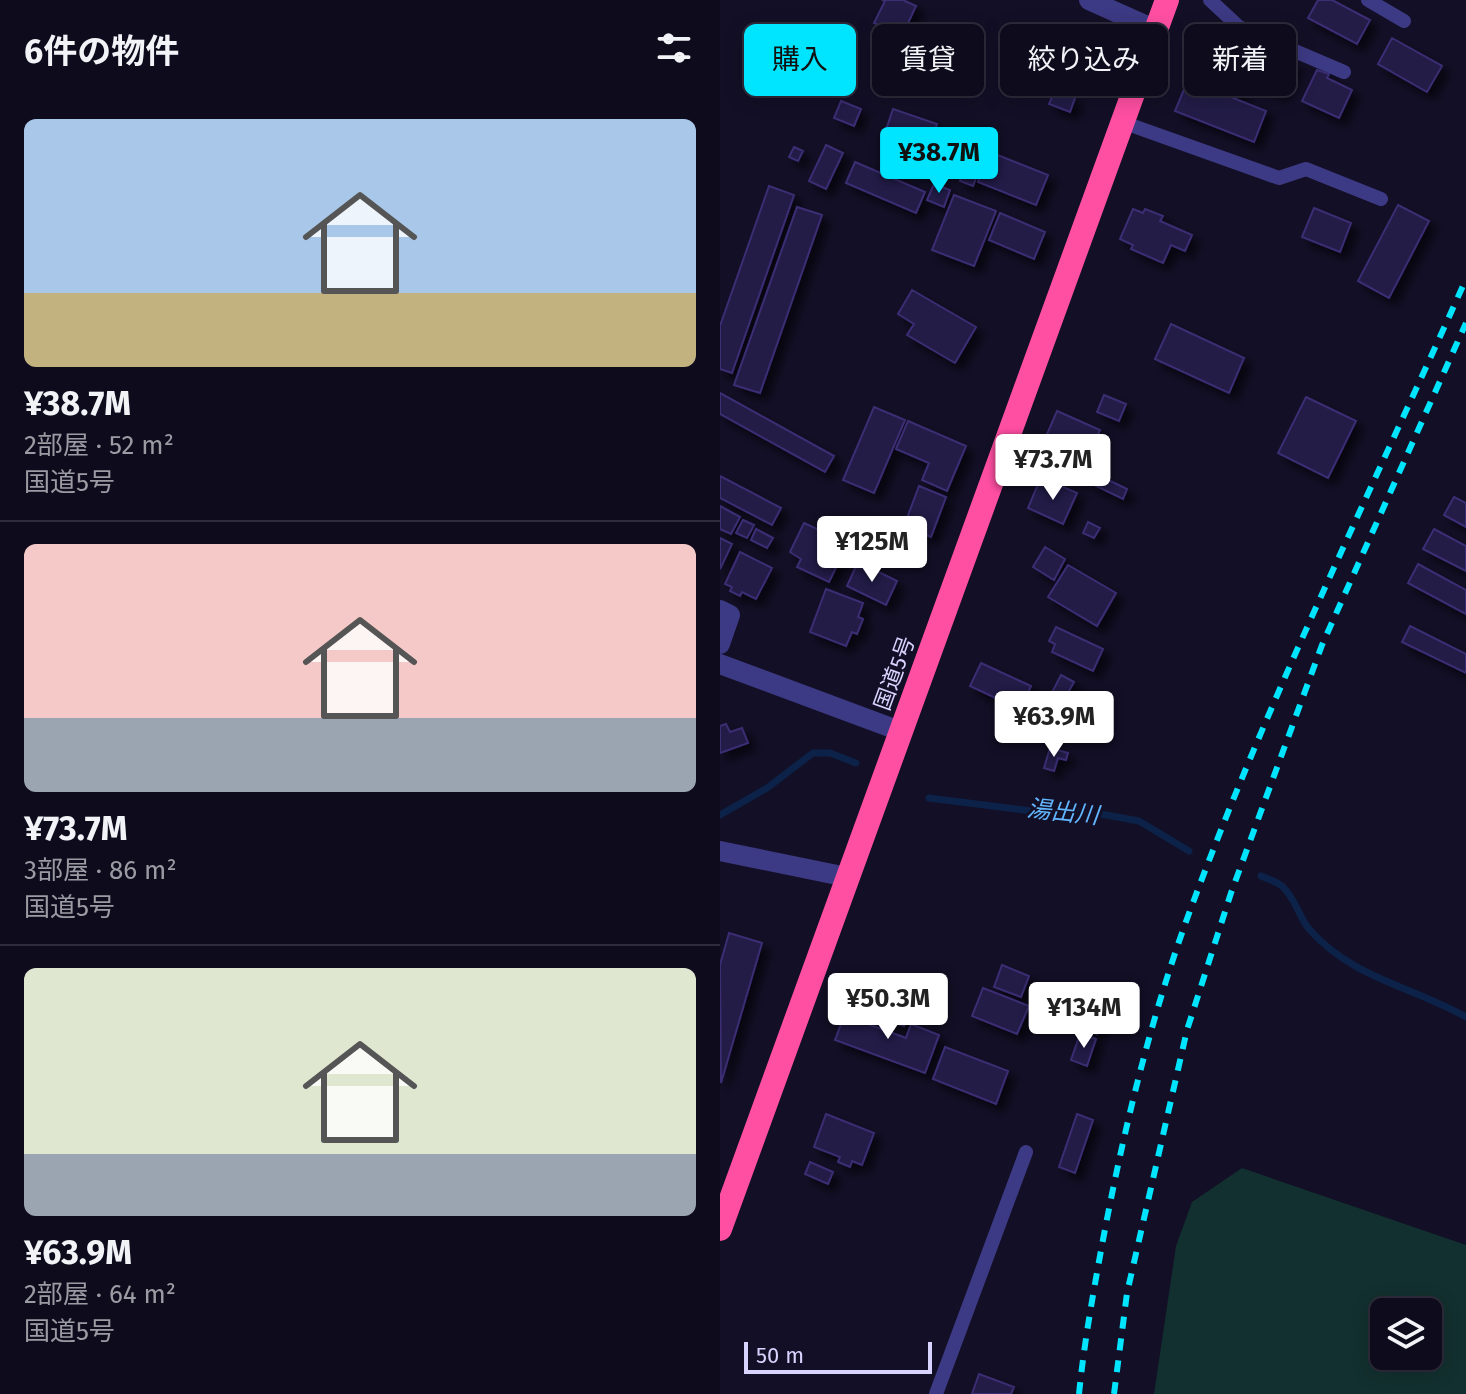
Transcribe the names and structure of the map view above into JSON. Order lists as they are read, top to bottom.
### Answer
{
  "streets": {
    "highway": ["国道5号"]
  },
  "water": ["湯出川"],
  "scale_bar": "50 m",
  "page": {
    "heading": "6件の物件",
    "chip": [
      "購入",
      "賃貸",
      "絞り込み",
      "新着"
    ],
    "list": [
      {
        "name": "¥38.7M",
        "note": "2部屋 · 52 m² · 国道5号"
      },
      {
        "name": "¥73.7M",
        "note": "3部屋 · 86 m² · 国道5号"
      },
      {
        "name": "¥63.9M",
        "note": "2部屋 · 64 m² · 国道5号"
      }
    ],
    "price": [
      "¥38.7M",
      "¥73.7M",
      "¥125M",
      "¥63.9M",
      "¥50.3M",
      "¥134M"
    ],
    "scale": "50 m"
  }
}
